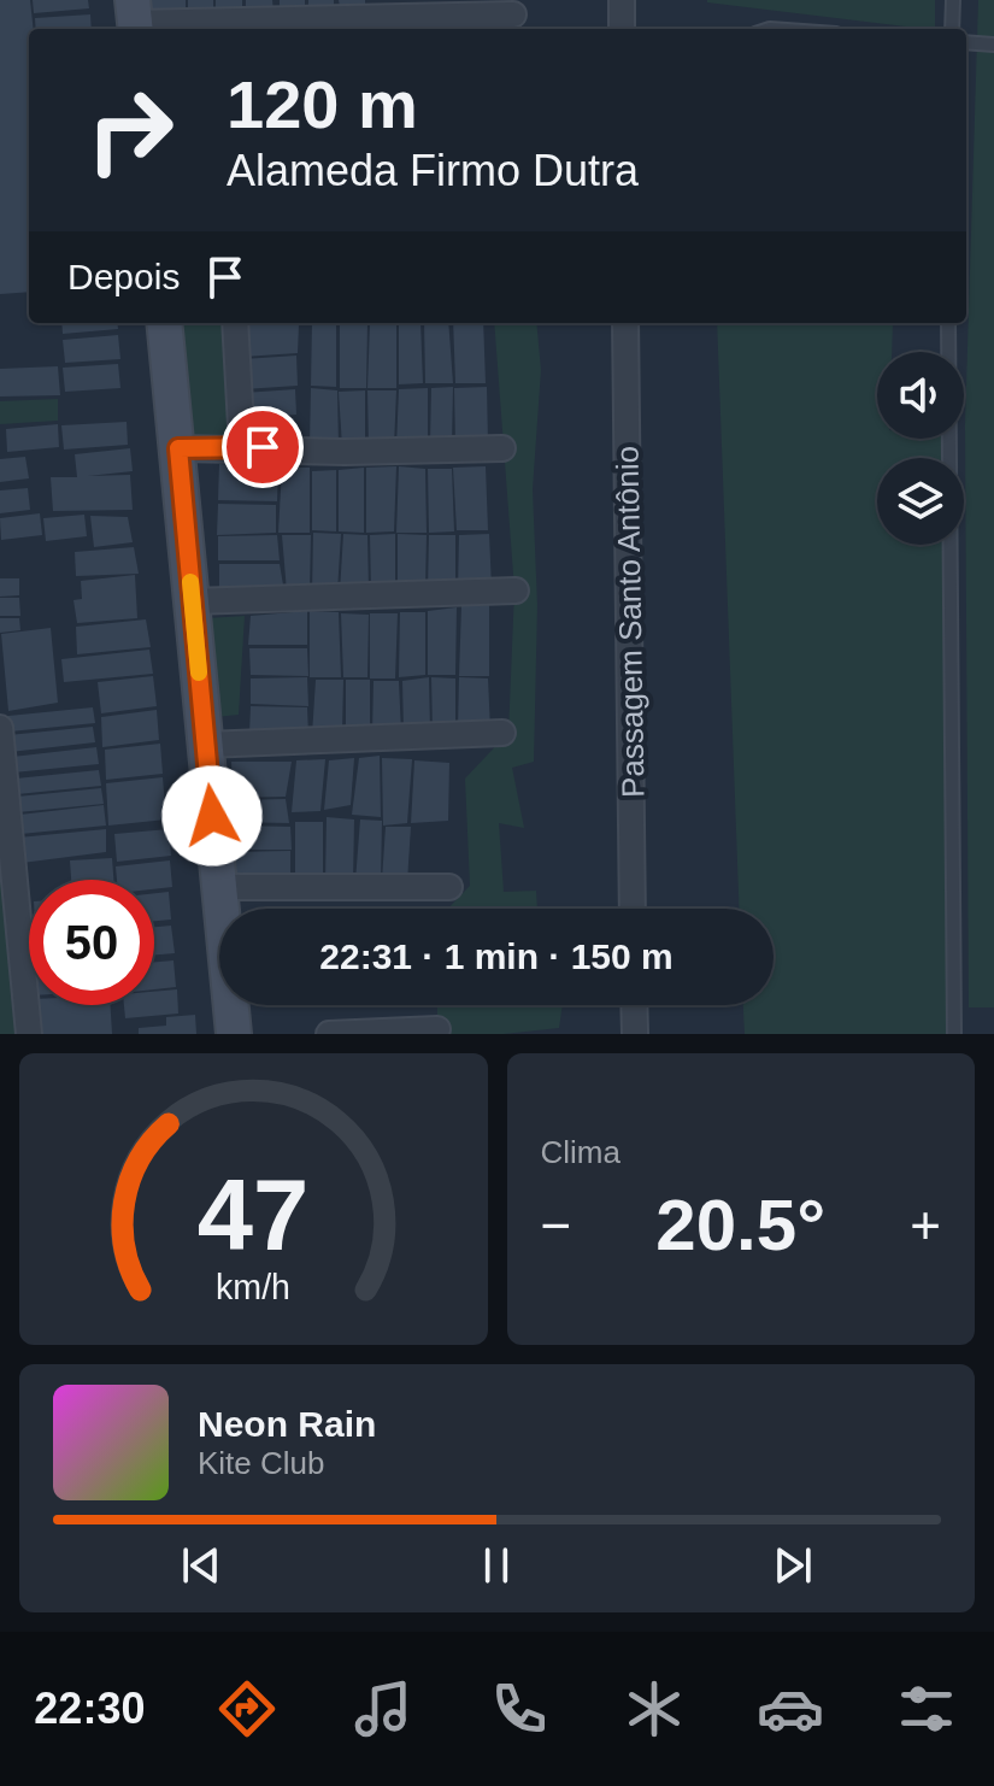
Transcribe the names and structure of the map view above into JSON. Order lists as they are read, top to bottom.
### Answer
{
  "streets": {
    "street": ["Passagem Santo Antônio"]
  },
  "page": {
    "turn": ["120 m", "Alameda Firmo Dutra"],
    "then": "Depois",
    "limit": "50",
    "trip": "22:31 · 1 min · 150 m",
    "tile": "Clima",
    "heat": ["−", "20.5°", "+"],
    "song": ["Neon Rain", "Kite Club"],
    "tabs": "22:30",
    "gauge": ["47", "km/h"]
  }
}
